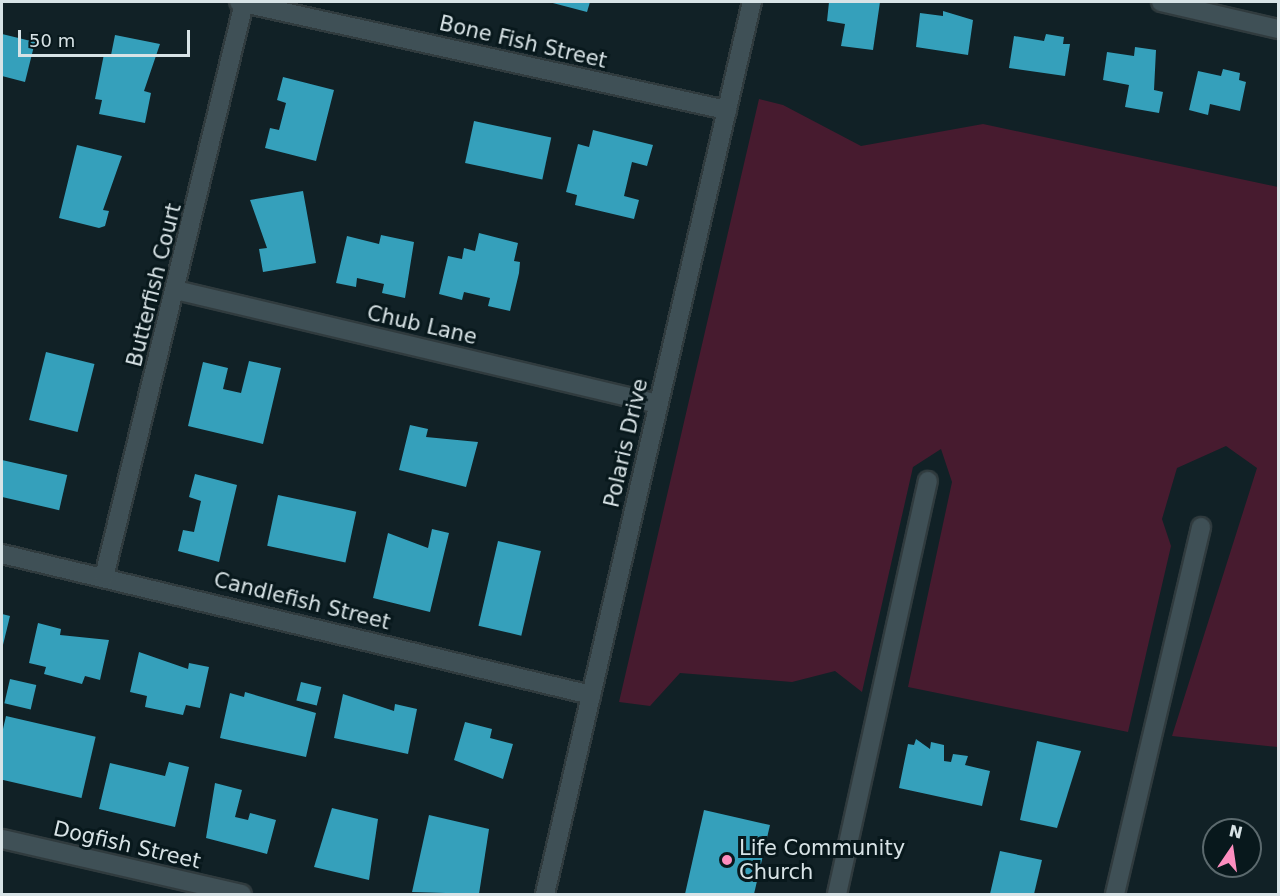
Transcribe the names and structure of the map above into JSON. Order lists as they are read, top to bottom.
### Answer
{
  "streets": {
    "street": [
      "Bone Fish Street",
      "Butterfish Court",
      "Chub Lane",
      "Polaris Drive",
      "Candlefish Street",
      "Dogfish Street"
    ]
  },
  "crossings": [
    ["Bone Fish Street", "Butterfish Court"],
    ["Bone Fish Street", "Polaris Drive"],
    ["Butterfish Court", "Chub Lane"],
    ["Butterfish Court", "Candlefish Street"],
    ["Chub Lane", "Polaris Drive"],
    ["Polaris Drive", "Candlefish Street"]
  ],
  "places": ["Life Community Church"],
  "scale_bar": "50 m",
  "north": "top"
}
